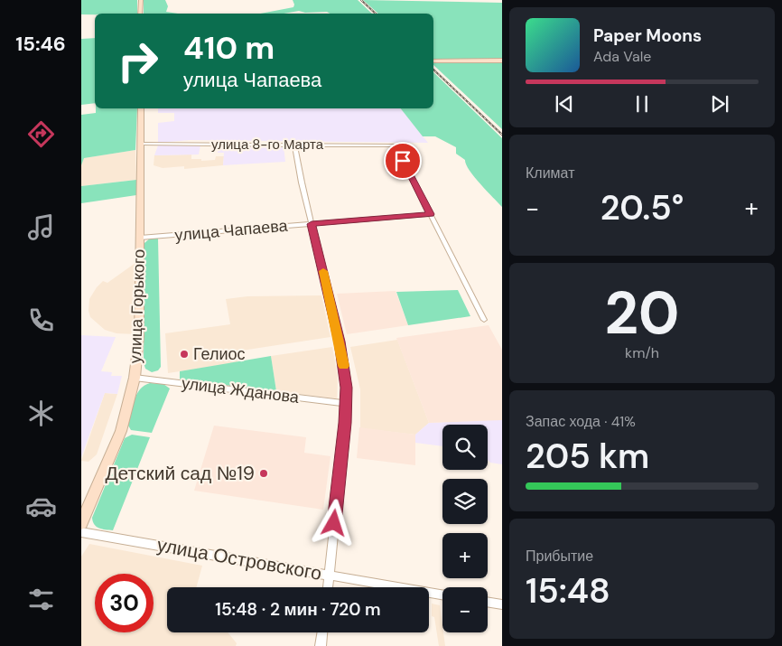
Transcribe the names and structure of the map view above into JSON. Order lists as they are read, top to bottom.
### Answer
{
  "streets": {
    "main road": ["улица Горького"],
    "street": [
      "улица 8-го Марта",
      "улица Чапаева",
      "улица Жданова",
      "улица Островского"
    ]
  },
  "crossings": [
    ["улица 8-го Марта", "улица Чапаева"],
    ["улица 8-го Марта", "улица Горького"],
    ["улица Чапаева", "улица Горького"],
    ["улица Горького", "улица Жданова"]
  ],
  "places": ["Гелиос", "Детский сад №19"],
  "page": {
    "tabs": "15:46",
    "turn": ["410 m", "улица Чапаева"],
    "song": ["Paper Moons", "Ada Vale"],
    "tile": [
      "Климат",
      ["20", "km/h"],
      ["Запас хода · 41%", "205 km"],
      ["Прибытие", "15:48"]
    ],
    "heat": ["−", "20.5°", "+"],
    "map_buttons": ["+", "−"],
    "limit": "30",
    "trip": "15:48 · 2 мин · 720 m"
  }
}
